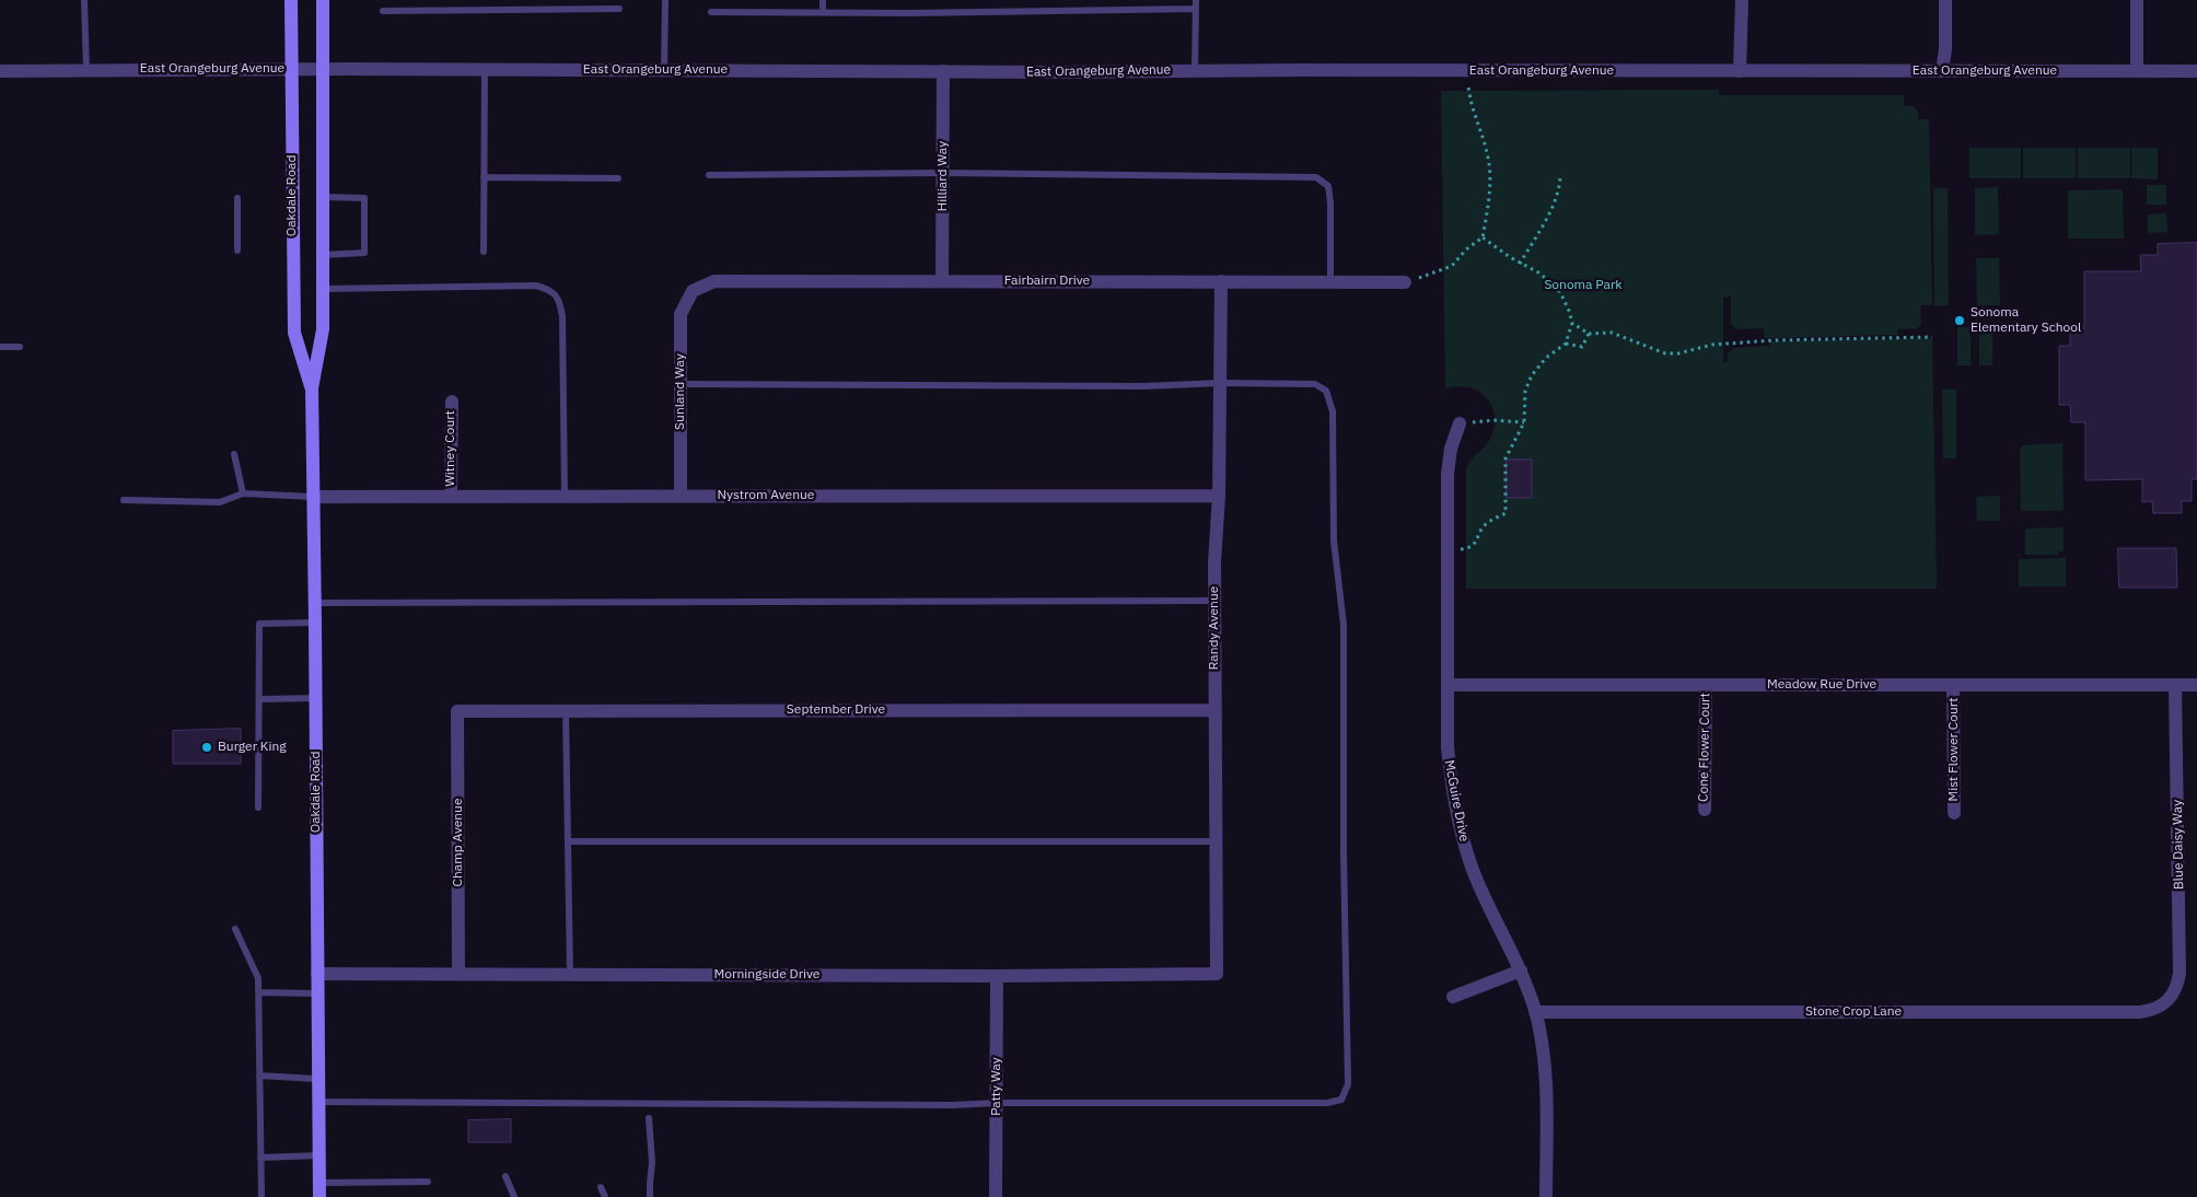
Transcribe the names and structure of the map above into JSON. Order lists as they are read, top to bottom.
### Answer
{
  "streets": {
    "main road": ["Oakdale Road"],
    "street": [
      "East Orangeburg Avenue",
      "Hilliard Way",
      "Fairbairn Drive",
      "Sunland Way",
      "Witney Court",
      "Nystrom Avenue",
      "Randy Avenue",
      "Meadow Rue Drive",
      "September Drive",
      "Cone Flower Court",
      "Mist Flower Court",
      "McGuire Drive",
      "Champ Avenue",
      "Blue Daisy Way",
      "Morningside Drive",
      "Stone Crop Lane",
      "Patty Way"
    ]
  },
  "crossings": [
    ["East Orangeburg Avenue", "Hilliard Way"],
    ["East Orangeburg Avenue", "Oakdale Road"],
    ["Hilliard Way", "Fairbairn Drive"],
    ["Oakdale Road", "Nystrom Avenue"],
    ["Oakdale Road", "Morningside Drive"],
    ["Fairbairn Drive", "Sunland Way"],
    ["Fairbairn Drive", "Randy Avenue"],
    ["Sunland Way", "Nystrom Avenue"],
    ["Witney Court", "Nystrom Avenue"],
    ["Nystrom Avenue", "Randy Avenue"],
    ["Randy Avenue", "September Drive"],
    ["Randy Avenue", "Morningside Drive"],
    ["Meadow Rue Drive", "Cone Flower Court"],
    ["Meadow Rue Drive", "Mist Flower Court"],
    ["Meadow Rue Drive", "McGuire Drive"],
    ["Meadow Rue Drive", "Blue Daisy Way"],
    ["September Drive", "Champ Avenue"],
    ["McGuire Drive", "Stone Crop Lane"],
    ["Champ Avenue", "Morningside Drive"],
    ["Blue Daisy Way", "Stone Crop Lane"],
    ["Morningside Drive", "Patty Way"]
  ],
  "parks": ["Sonoma Park"],
  "places": ["Sonoma Elementary School", "Burger King"]
}
